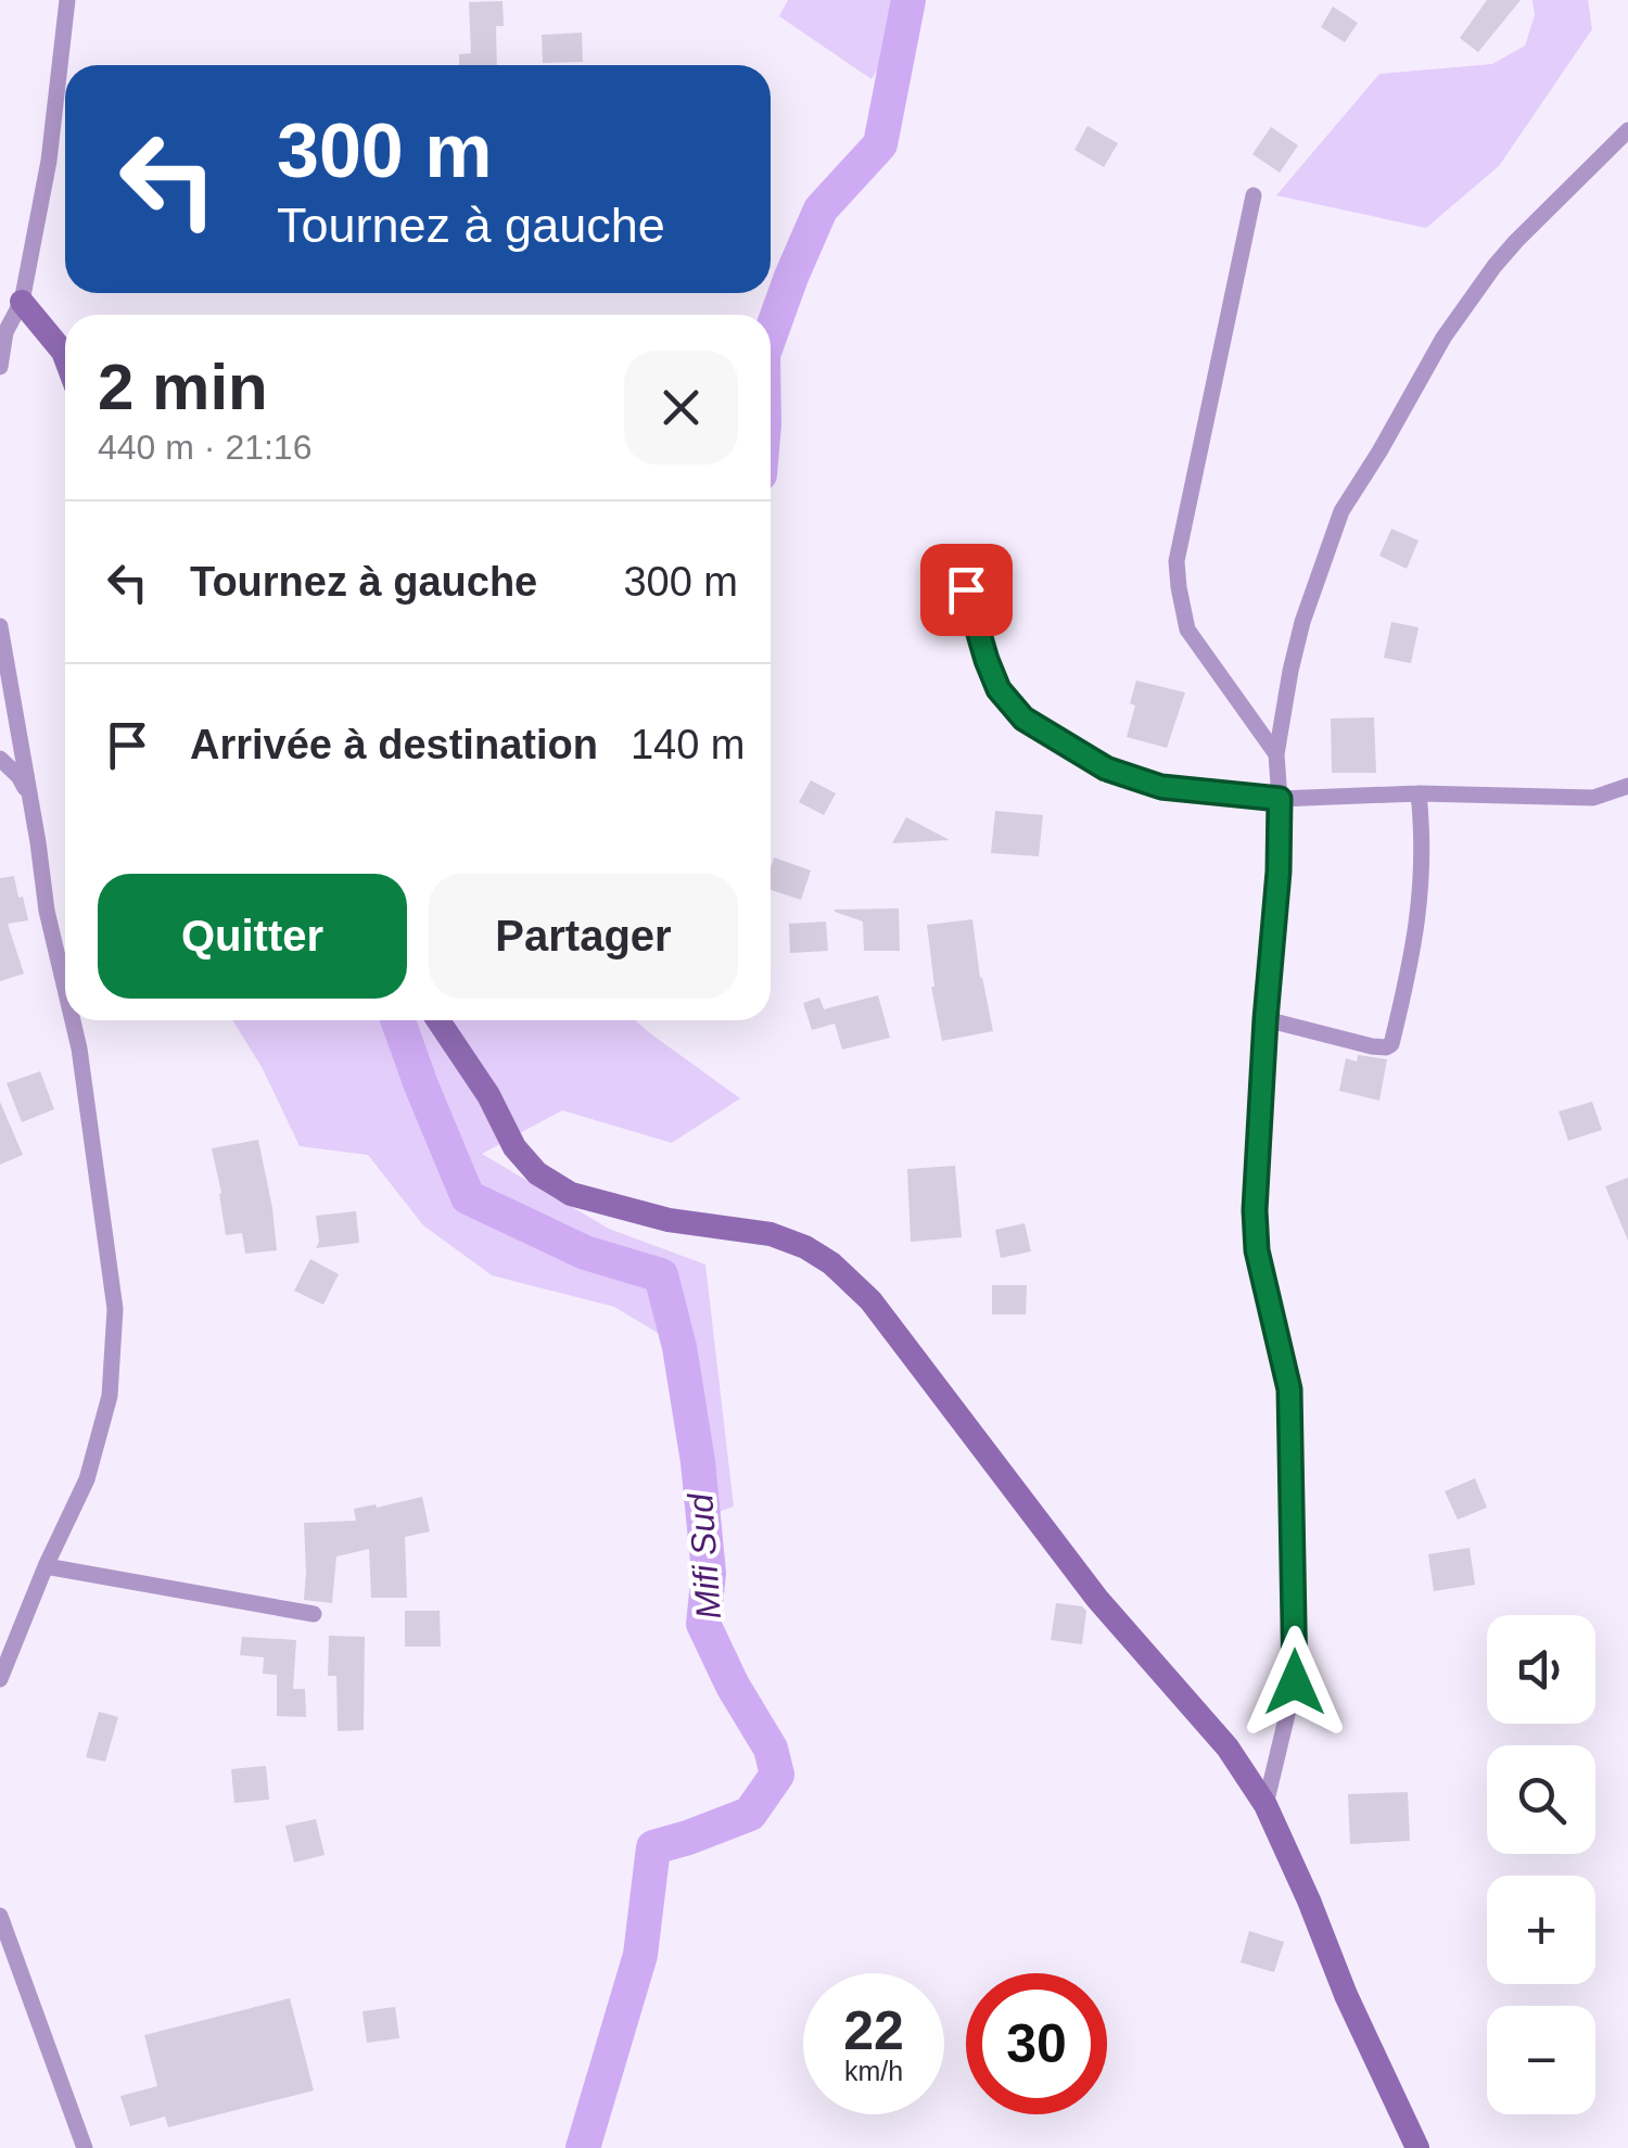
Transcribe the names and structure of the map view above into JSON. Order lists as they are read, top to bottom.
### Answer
{
  "water": ["Mifi Sud"],
  "page": {
    "turn": ["300 m", "Tournez à gauche"],
    "heading": ["2 min", "440 m · 21:16"],
    "list": [
      {
        "name": "Tournez à gauche",
        "value": "300 m"
      },
      {
        "name": "Arrivée à destination",
        "value": "140 m"
      }
    ],
    "buttons": ["Quitter", "Partager"],
    "map_buttons": ["+", "−"],
    "speed": "22 km/h",
    "limit": "30"
  }
}
